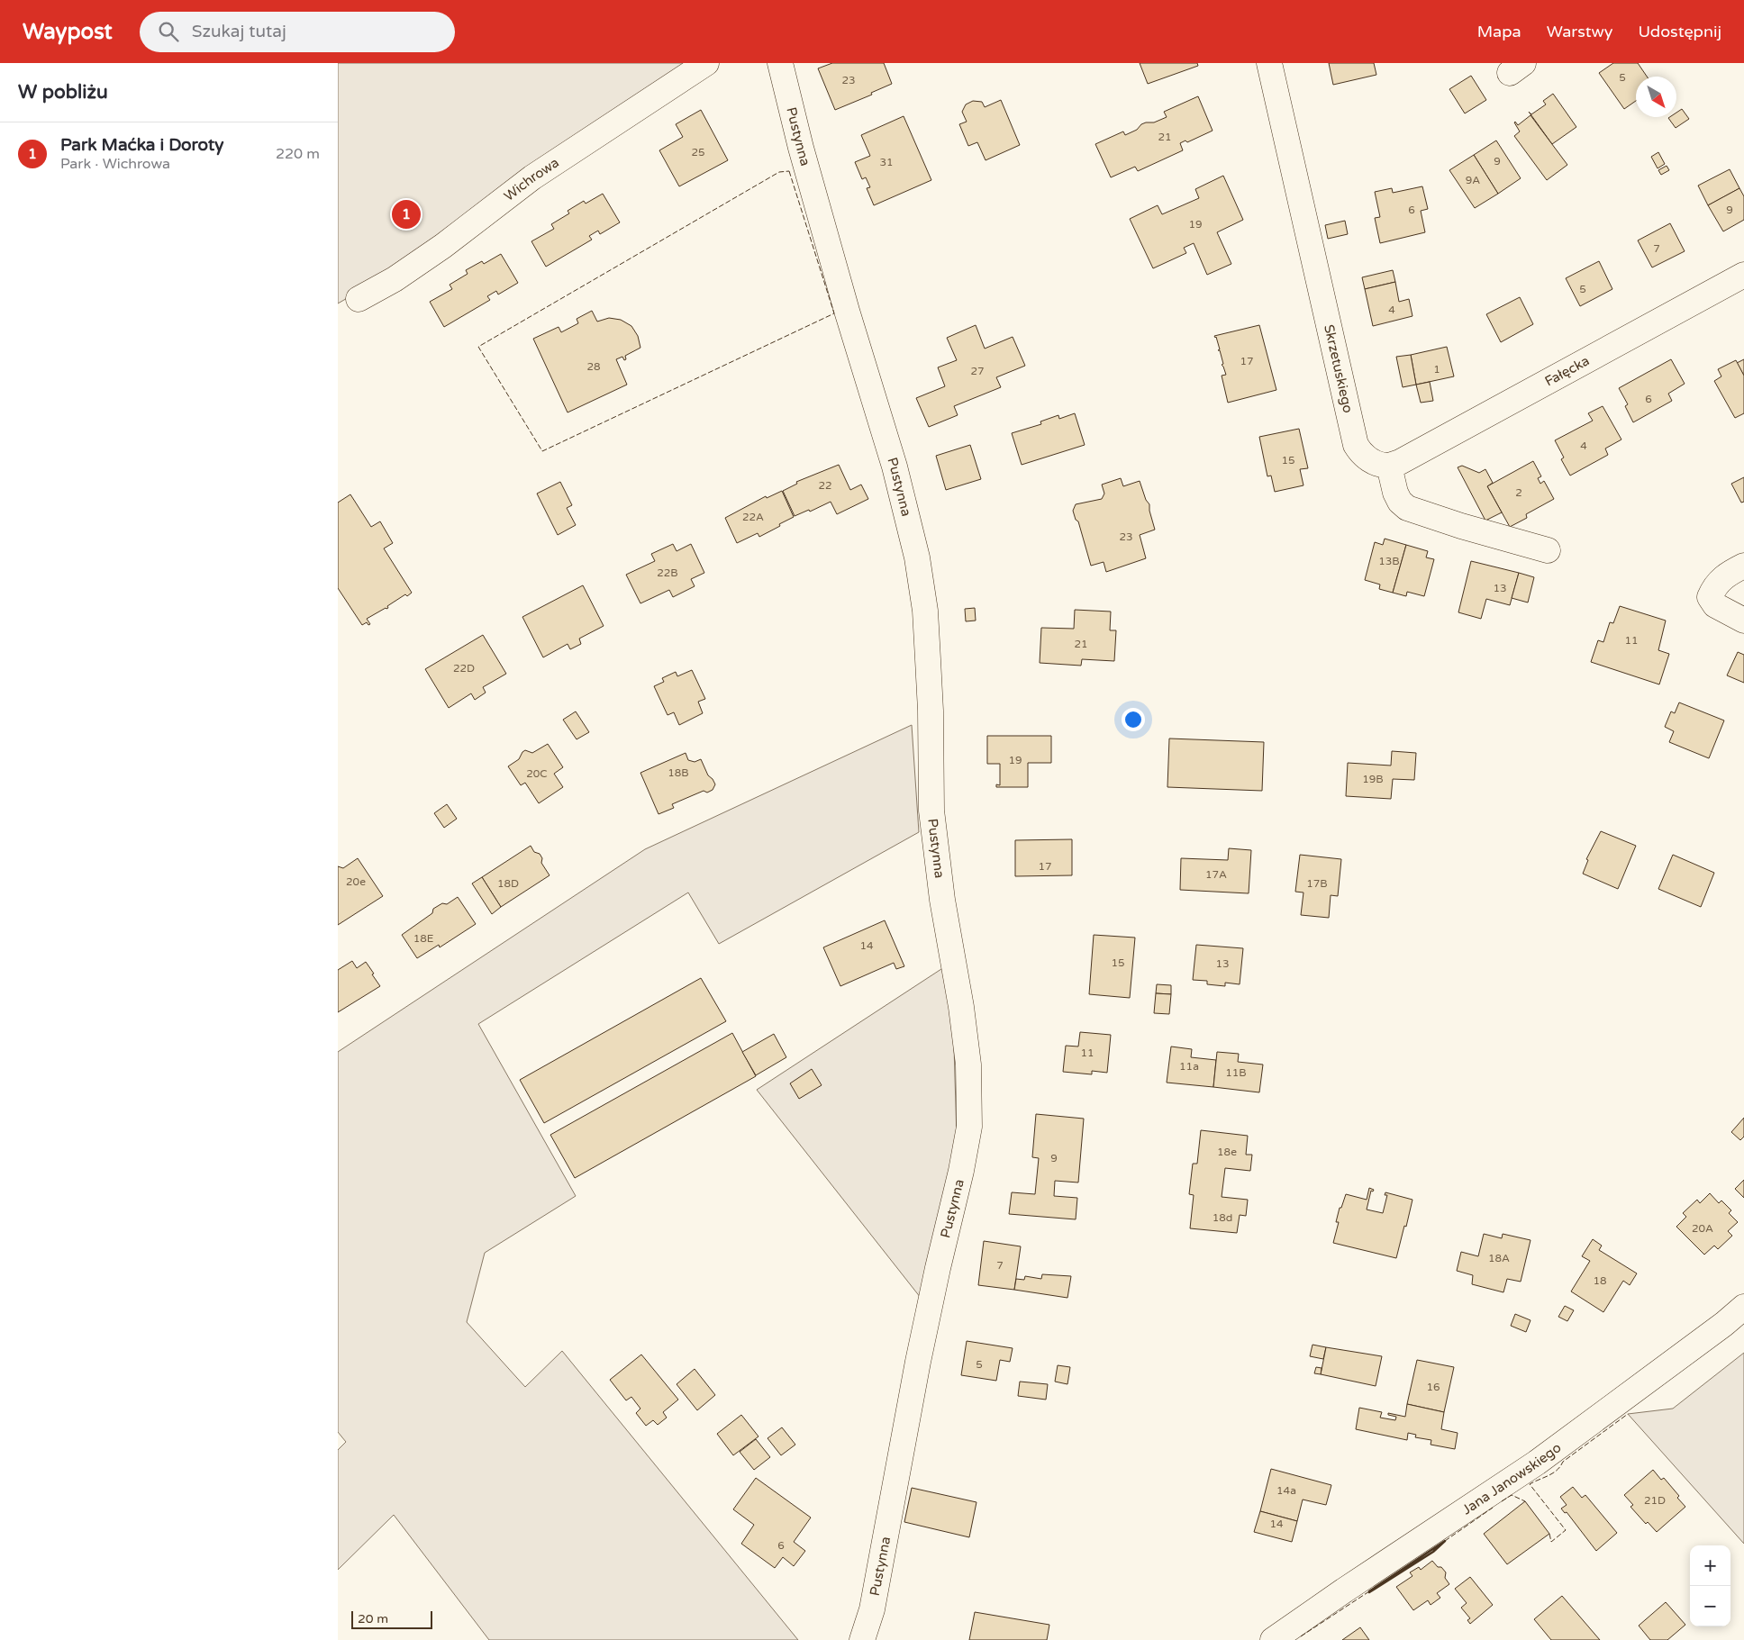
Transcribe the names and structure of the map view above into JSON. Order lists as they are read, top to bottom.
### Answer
{
  "streets": {
    "street": [
      "Pustynna",
      "Wichrowa",
      "Skrzetuskiego",
      "Fałęcka",
      "Jana Janowskiego"
    ]
  },
  "crossings": [
    ["Skrzetuskiego", "Fałęcka"]
  ],
  "house_numbers": [
    "5",
    "23",
    "21",
    "25",
    "9",
    "31",
    "9A",
    "6",
    "9",
    "19",
    "7",
    "5",
    "4",
    "17",
    "28",
    "1",
    "27",
    "6",
    "4",
    "15",
    "22",
    "2",
    "22A",
    "23",
    "13B",
    "22B",
    "13",
    "11",
    "21",
    "22D",
    "19",
    "18B",
    "20C",
    "19B",
    "17",
    "17A",
    "20e",
    "18D",
    "17B",
    "18E",
    "14",
    "15",
    "13",
    "11",
    "11a",
    "11B",
    "18e",
    "9",
    "18d",
    "20A",
    "18A",
    "7",
    "18",
    "5",
    "16",
    "14a",
    "21D",
    "14",
    "6"
  ],
  "scale_bar": "20 m",
  "north": "bottom right",
  "page": {
    "header": "Waypost",
    "search": "Szukaj tutaj",
    "nav": ["Mapa", "Warstwy", "Udostępnij"],
    "heading": "W pobliżu",
    "list": [
      {
        "mark": "1",
        "name": "Park Maćka i Doroty",
        "note": "Park · Wichrowa",
        "value": "220 m"
      }
    ],
    "pins": "1",
    "map_buttons": ["+", "−"],
    "scale": "20 m"
  }
}
